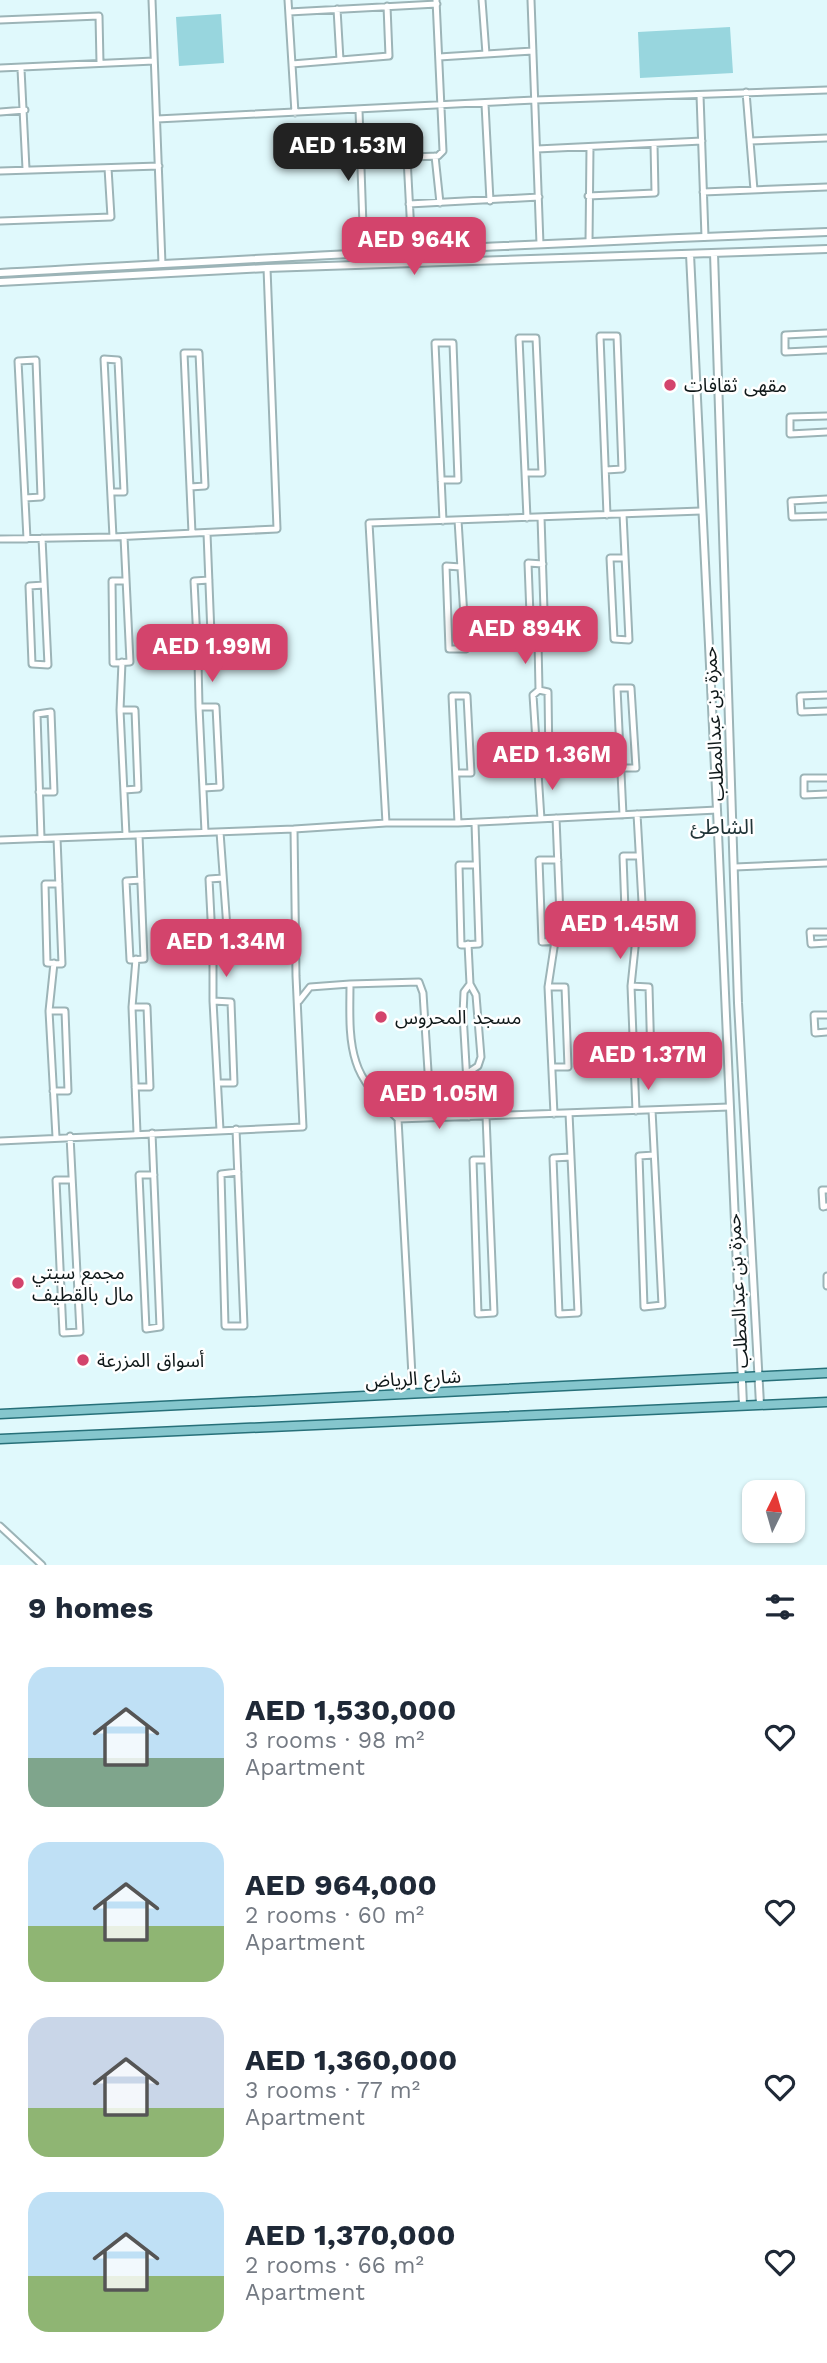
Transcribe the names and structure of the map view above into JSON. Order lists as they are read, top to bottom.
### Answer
{
  "streets": {
    "main road": ["شارع الرياض"],
    "street": ["حمزة بن عبدالمطلب"]
  },
  "crossings": [
    ["حمزة بن عبدالمطلب", "شارع الرياض"]
  ],
  "districts": ["الشاطئ"],
  "places": [
    "مقهى ثقافات",
    "مسجد المحروس",
    "مجمع سيتي مال بالقطيف",
    "أسواق المزرعة"
  ],
  "north": "top",
  "page": {
    "price": [
      "AED 1.53M",
      "AED 964K",
      "AED 894K",
      "AED 1.99M",
      "AED 1.36M",
      "AED 1.45M",
      "AED 1.34M",
      "AED 1.37M",
      "AED 1.05M"
    ],
    "heading": "9 homes",
    "list": [
      {
        "name": "AED 1,530,000",
        "note": "3 rooms · 98 m² · Apartment"
      },
      {
        "name": "AED 964,000",
        "note": "2 rooms · 60 m² · Apartment"
      },
      {
        "name": "AED 1,360,000",
        "note": "3 rooms · 77 m² · Apartment"
      },
      {
        "name": "AED 1,370,000",
        "note": "2 rooms · 66 m² · Apartment"
      }
    ]
  }
}
